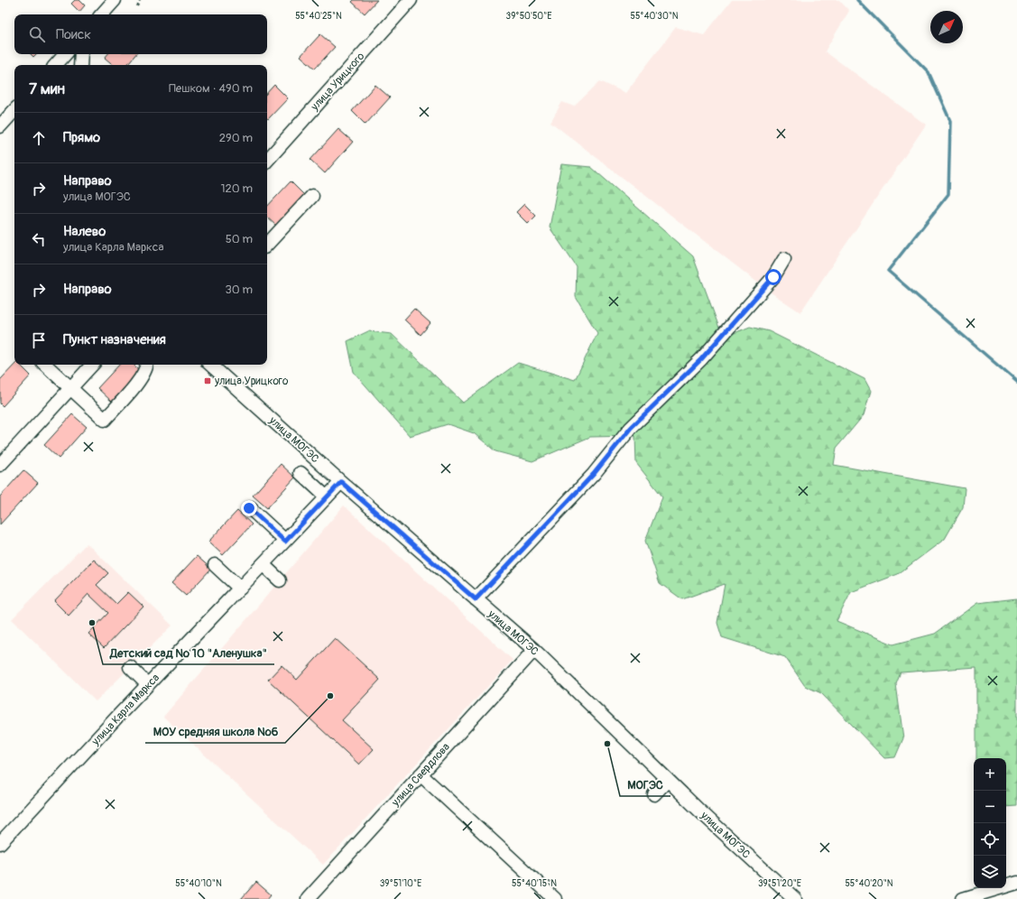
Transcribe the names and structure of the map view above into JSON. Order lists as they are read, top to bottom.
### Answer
{
  "streets": {
    "street": [
      "улица Урицкого",
      "улица МОГЭС",
      "улица Карла Маркса",
      "улица Свердлова"
    ]
  },
  "crossings": [
    ["улица МОГЭС", "улица Карла Маркса"],
    ["улица МОГЭС", "улица Свердлова"]
  ],
  "places": {
    "transit": ["улица Урицкого"],
    "other": ["Детский сад № 10 \"Аленушка\"", "МОУ средняя школа №6", "МОГЭС"]
  },
  "north": "top right",
  "page": {
    "search": "Поиск",
    "heading": ["7 мин", "Пешком · 490 m"],
    "list": [
      ["Прямо", "290 m"],
      ["Направо", "улица МОГЭС", "120 m"],
      ["Налево", "улица Карла Маркса", "50 m"],
      ["Направо", "30 m"],
      "Пункт назначения"
    ],
    "map_buttons": ["+", "−"]
  },
  "coordinates": [
    "55°40'25\"N",
    "39°50'50\"E",
    "55°40'30\"N",
    "55°40'10\"N",
    "39°51'10\"E",
    "55°40'15\"N",
    "39°51'20\"E",
    "55°40'20\"N"
  ]
}
